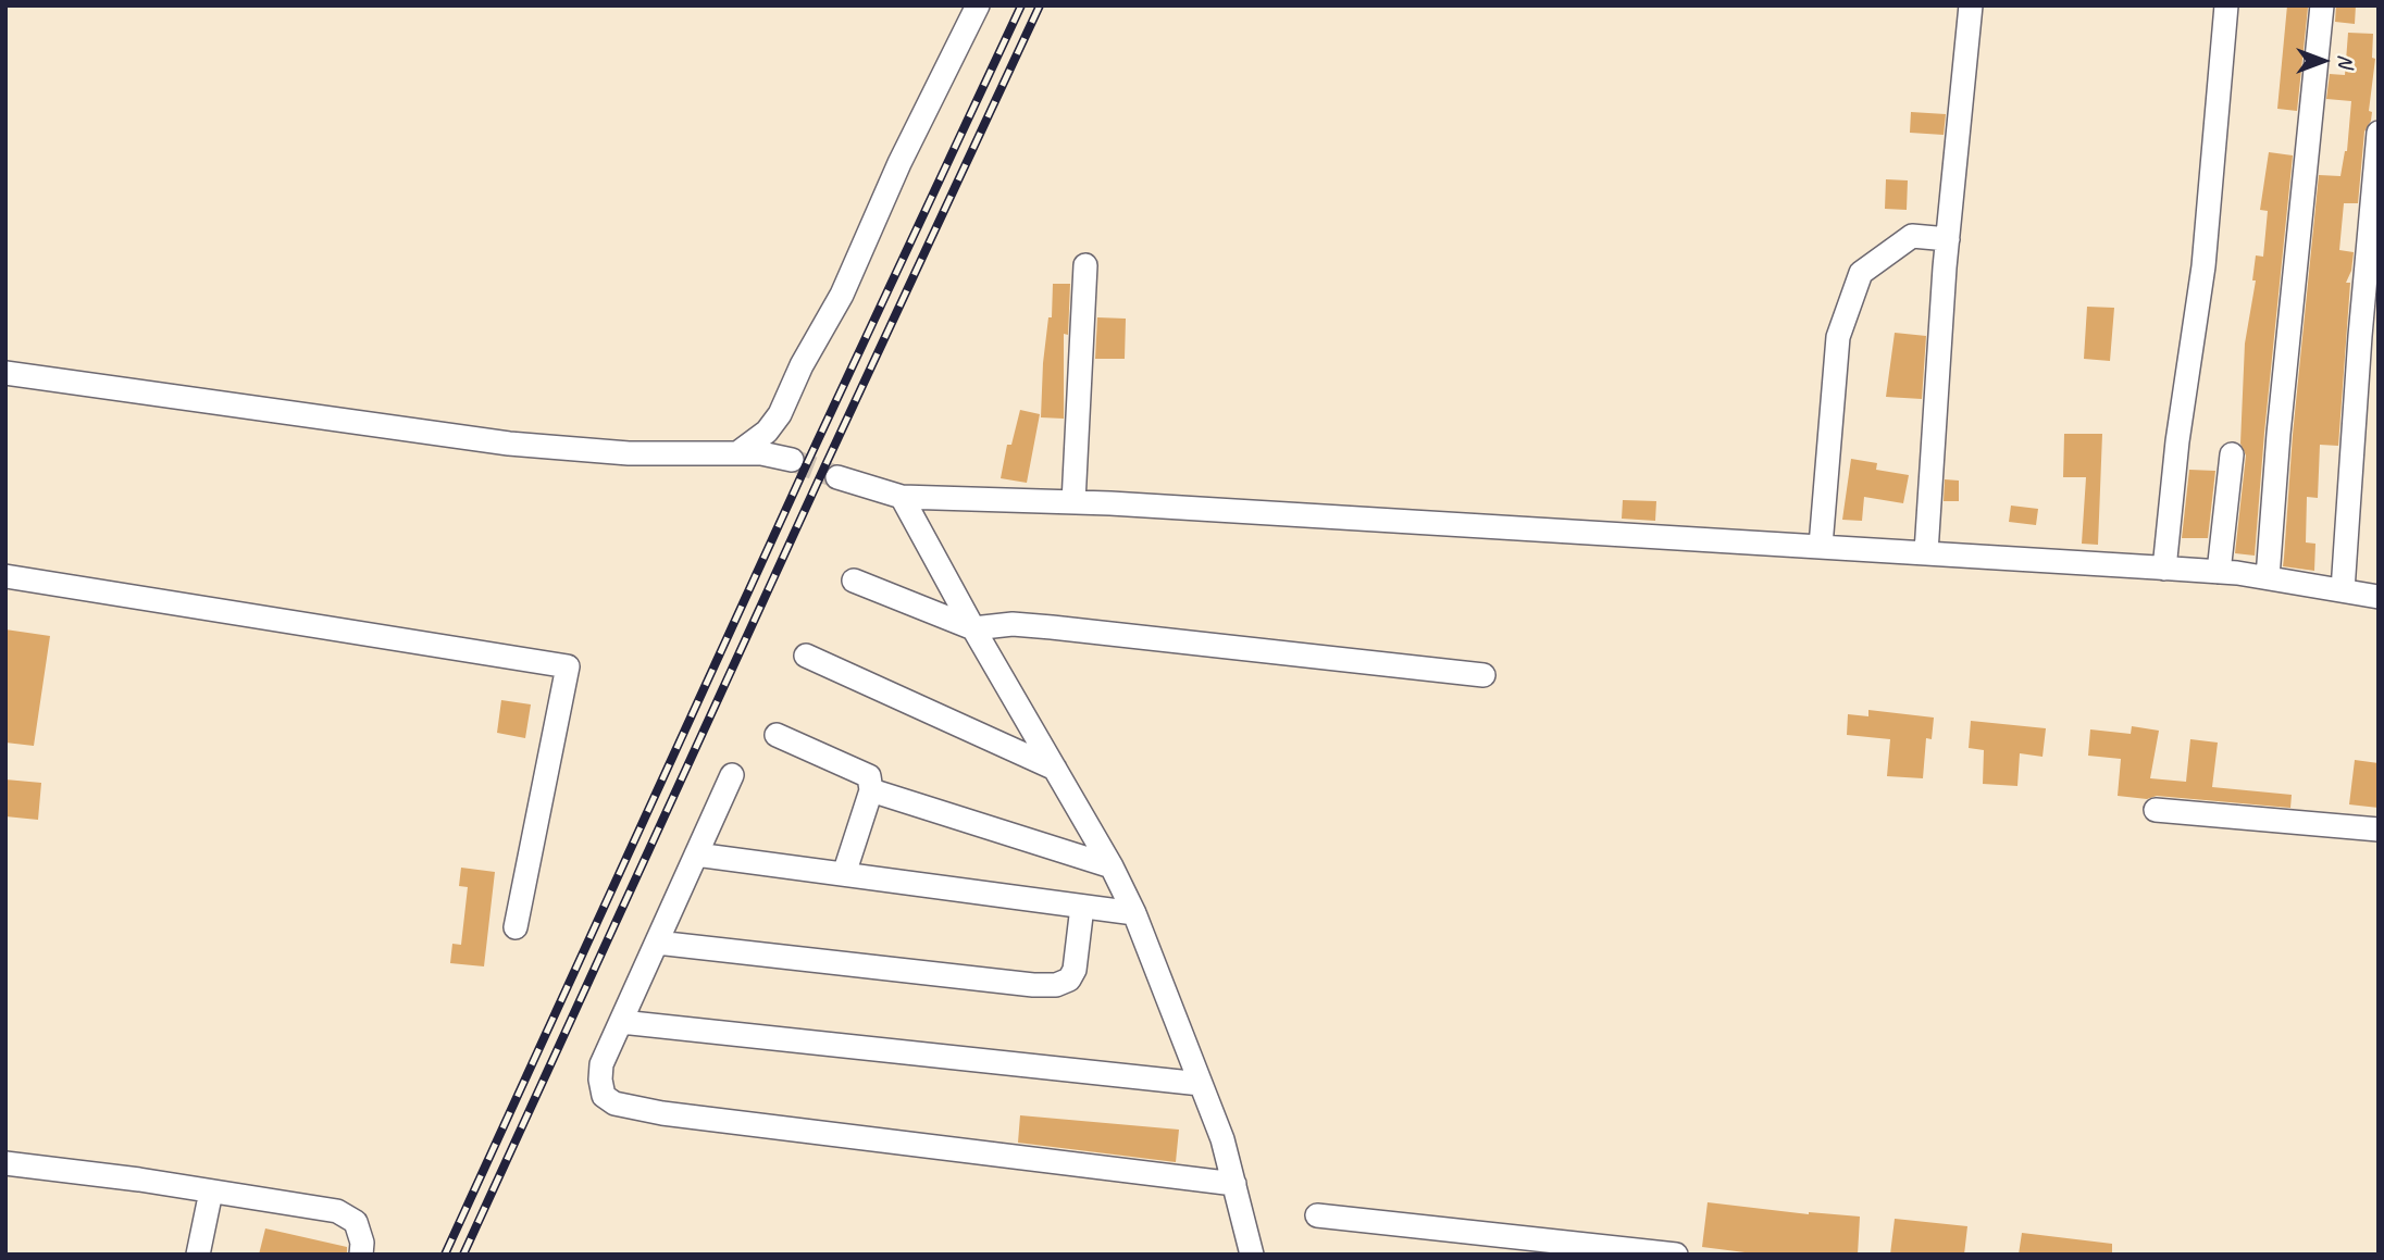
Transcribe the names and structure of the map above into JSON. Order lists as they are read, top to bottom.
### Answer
{
  "north": "right"
}
